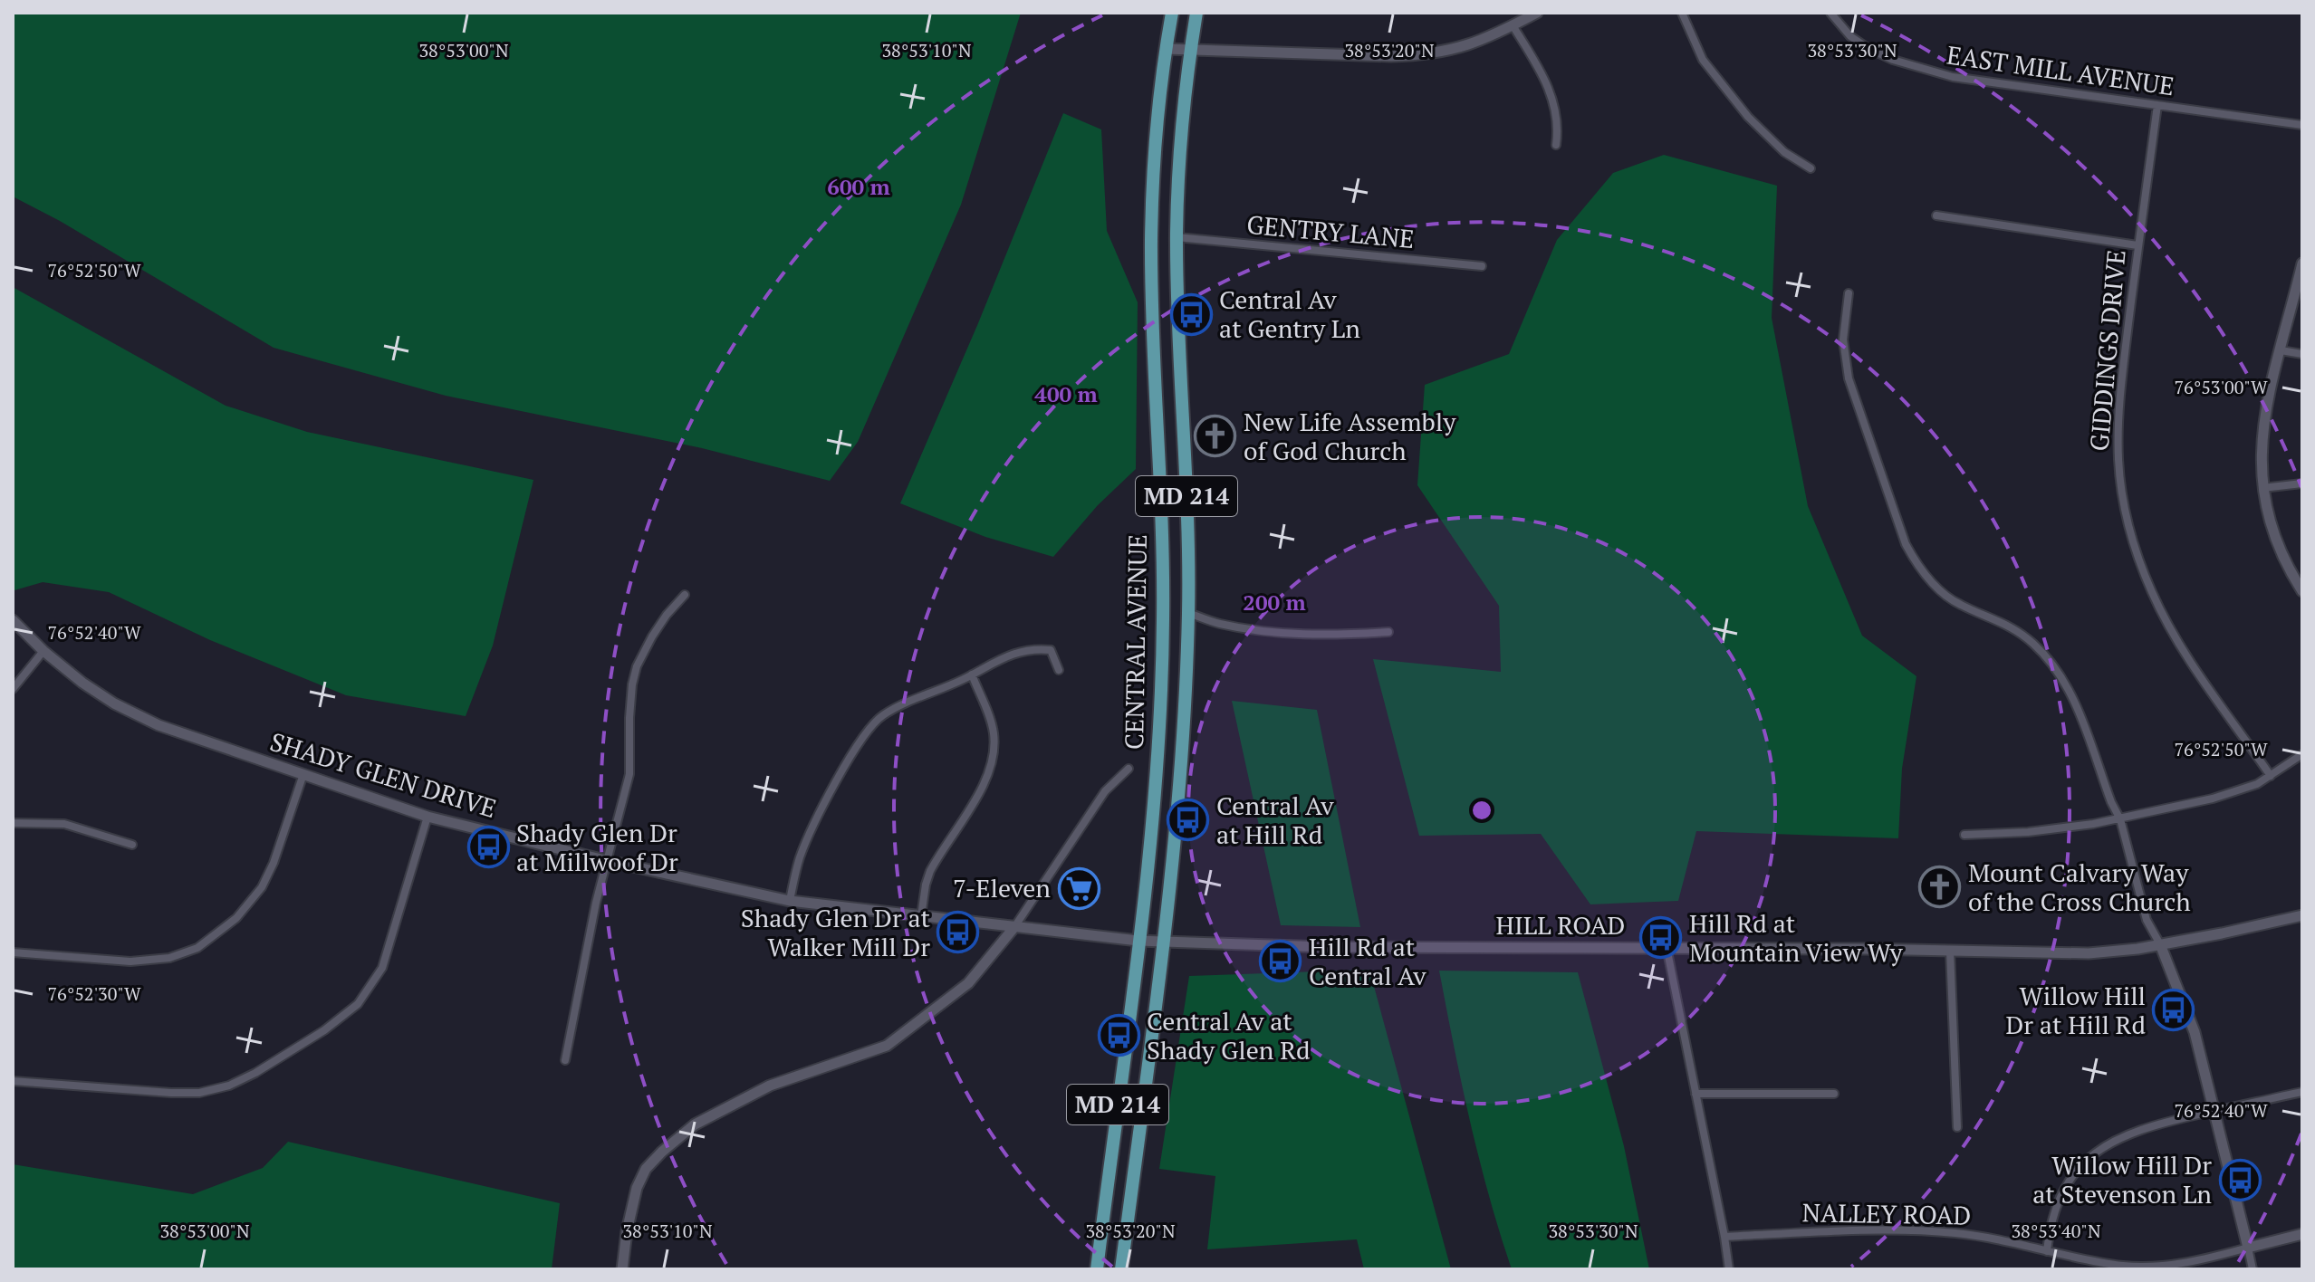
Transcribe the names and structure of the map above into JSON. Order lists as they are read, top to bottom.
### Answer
{
  "streets": {
    "main road": ["MD 214", "CENTRAL AVENUE"],
    "street": [
      "EAST MILL AVENUE",
      "GENTRY LANE",
      "GIDDINGS DRIVE",
      "SHADY GLEN DRIVE",
      "HILL ROAD",
      "NALLEY ROAD"
    ]
  },
  "crossings": [
    ["EAST MILL AVENUE", "GIDDINGS DRIVE"],
    ["GENTRY LANE", "CENTRAL AVENUE"],
    ["CENTRAL AVENUE", "SHADY GLEN DRIVE"],
    ["CENTRAL AVENUE", "HILL ROAD"],
    ["SHADY GLEN DRIVE", "HILL ROAD"]
  ],
  "places": {
    "bus stop": [
      "Central Av at Gentry Ln",
      "Central Av at Hill Rd",
      "Shady Glen Dr at Millwoof Dr",
      "Shady Glen Dr at Walker Mill Dr",
      "Hill Rd at Mountain View Wy",
      "Hill Rd at Central Av",
      "Willow Hill Dr at Hill Rd",
      "Central Av at Shady Glen Rd",
      "Willow Hill Dr at Stevenson Ln"
    ],
    "church": ["New Life Assembly of God Church", "Mount Calvary Way of the Cross Church"],
    "supermarket": ["7-Eleven"]
  },
  "coordinates": [
    "38°53'00\"N",
    "38°53'10\"N",
    "38°53'20\"N",
    "38°53'30\"N",
    "76°52'50\"W",
    "76°53'00\"W",
    "76°52'40\"W",
    "76°52'30\"W",
    "38°53'40\"N"
  ],
  "rings": ["600 m", "400 m", "200 m"]
}
